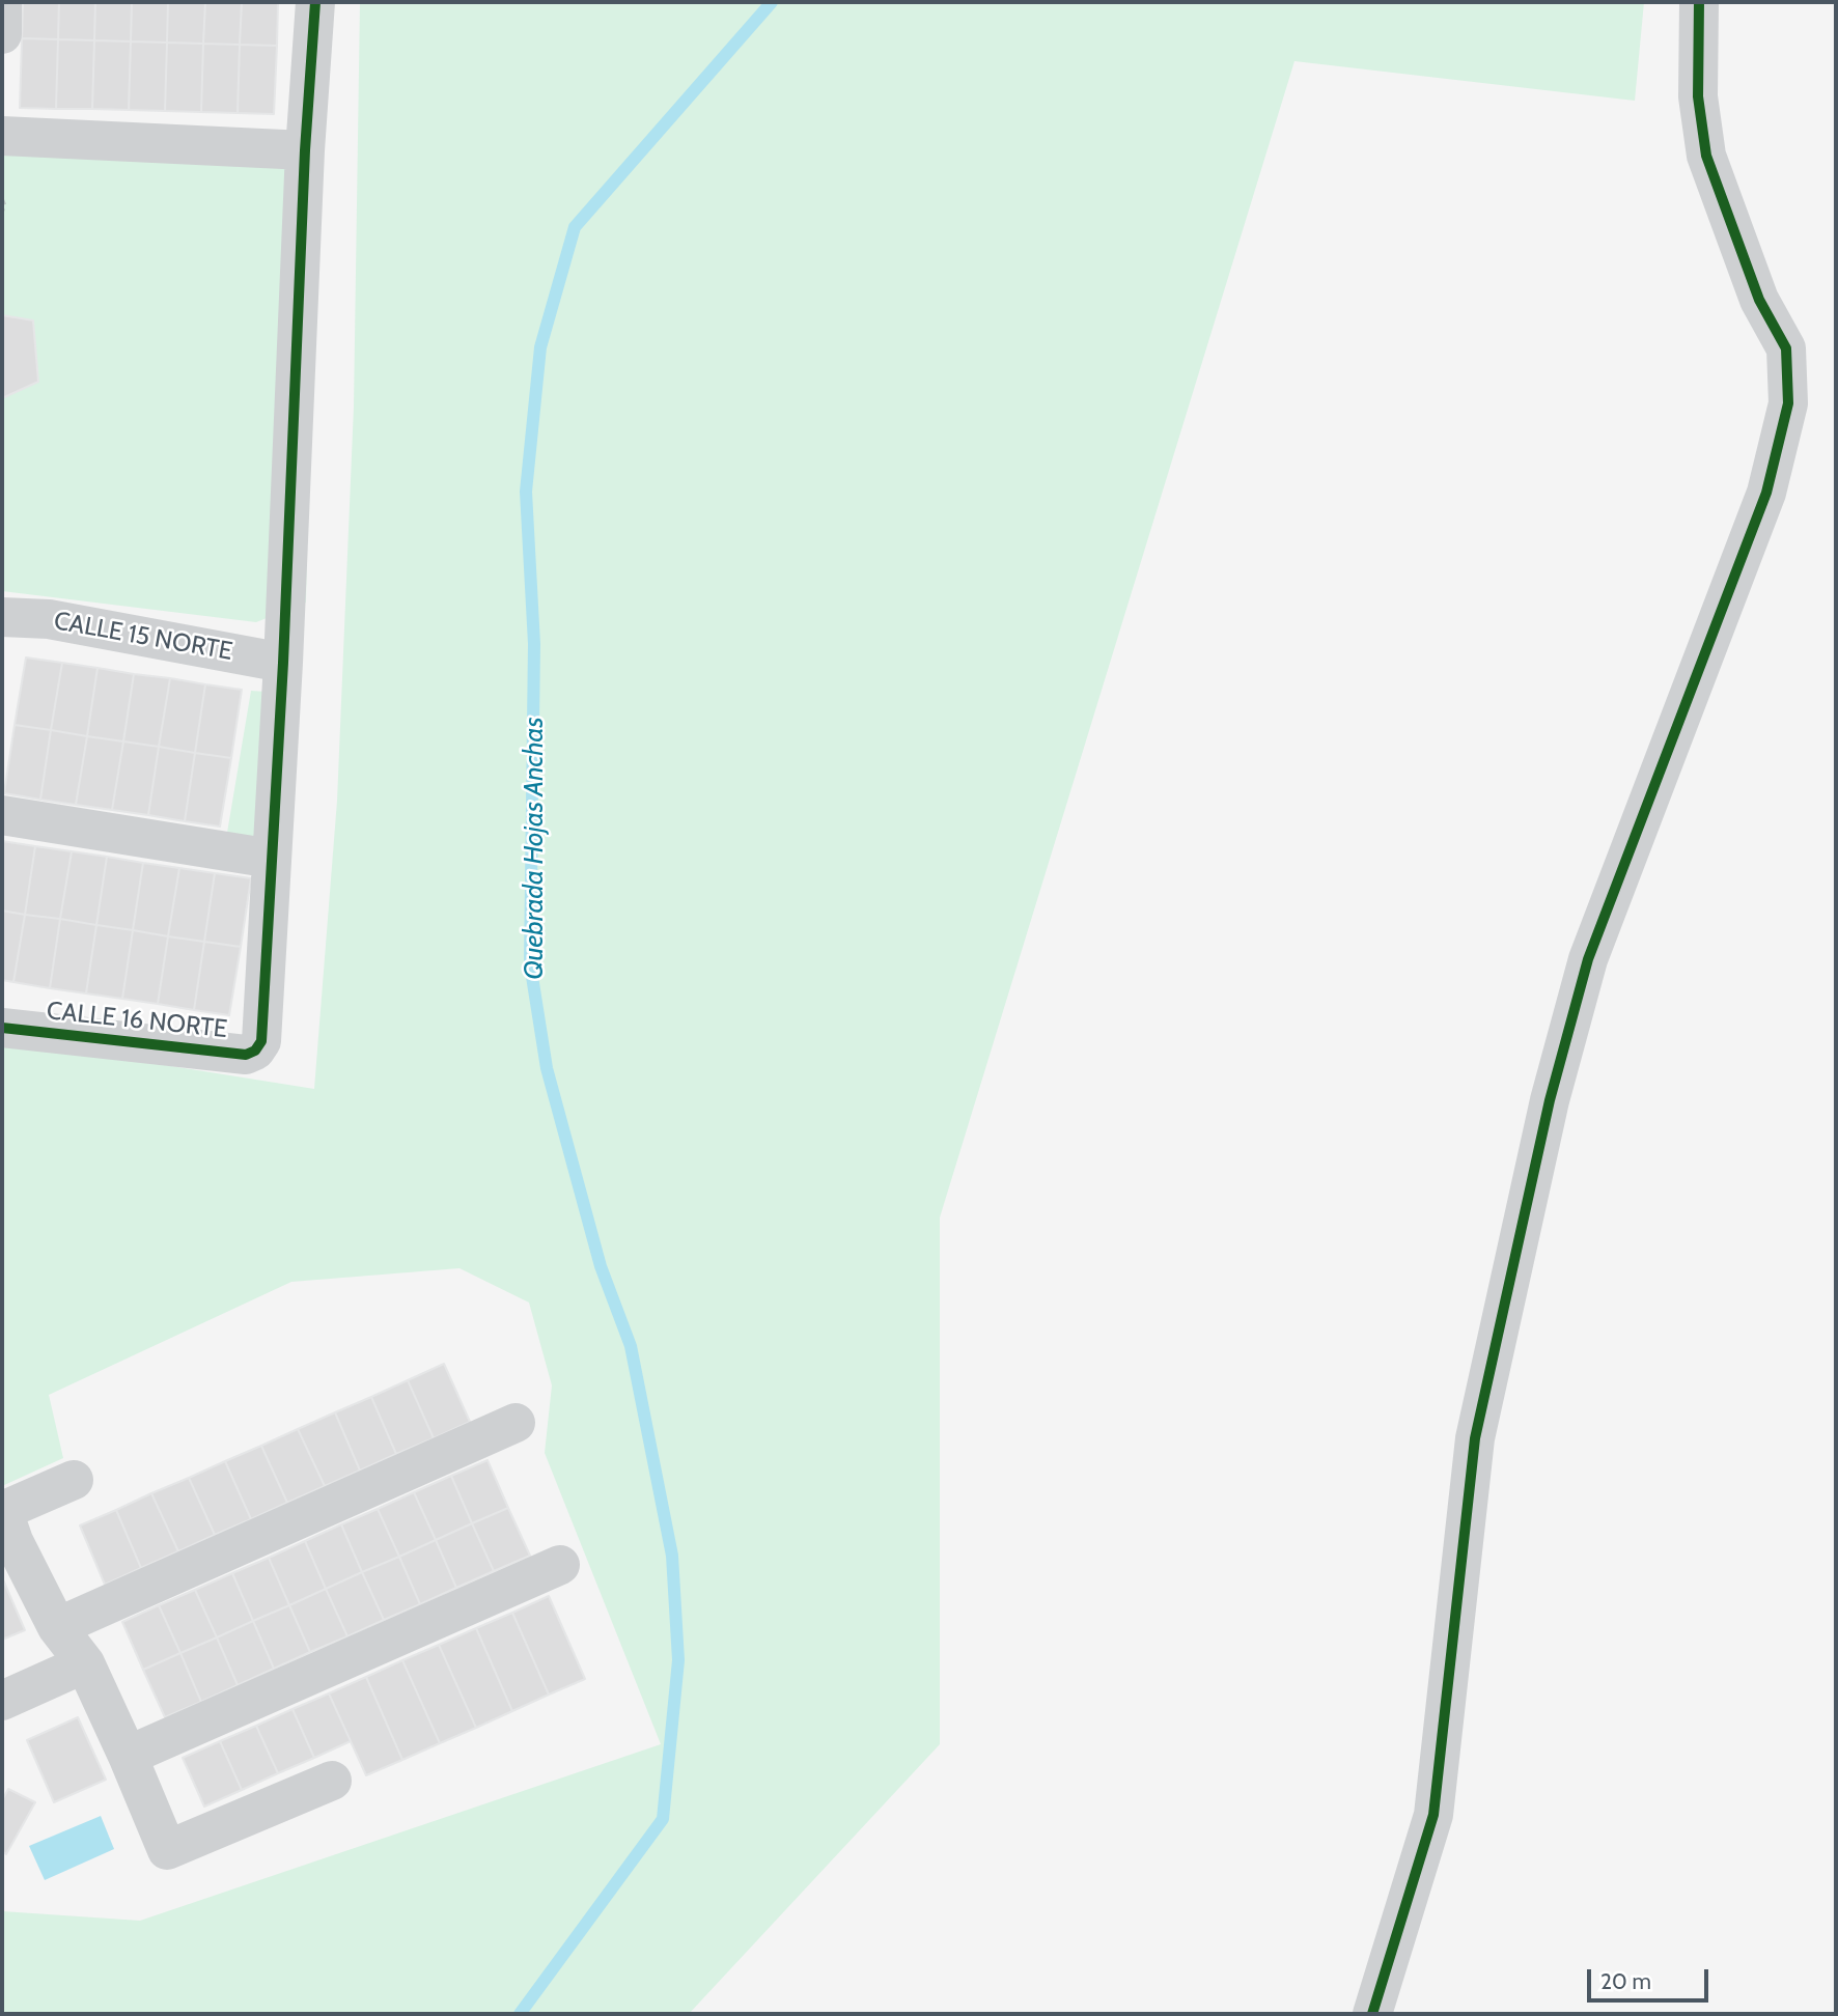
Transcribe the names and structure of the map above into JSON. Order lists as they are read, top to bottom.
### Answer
{
  "streets": {
    "street": ["CALLE 15 NORTE", "CALLE 16 NORTE"]
  },
  "water": ["Quebrada Hojas Anchas"],
  "scale_bar": "20 m"
}
